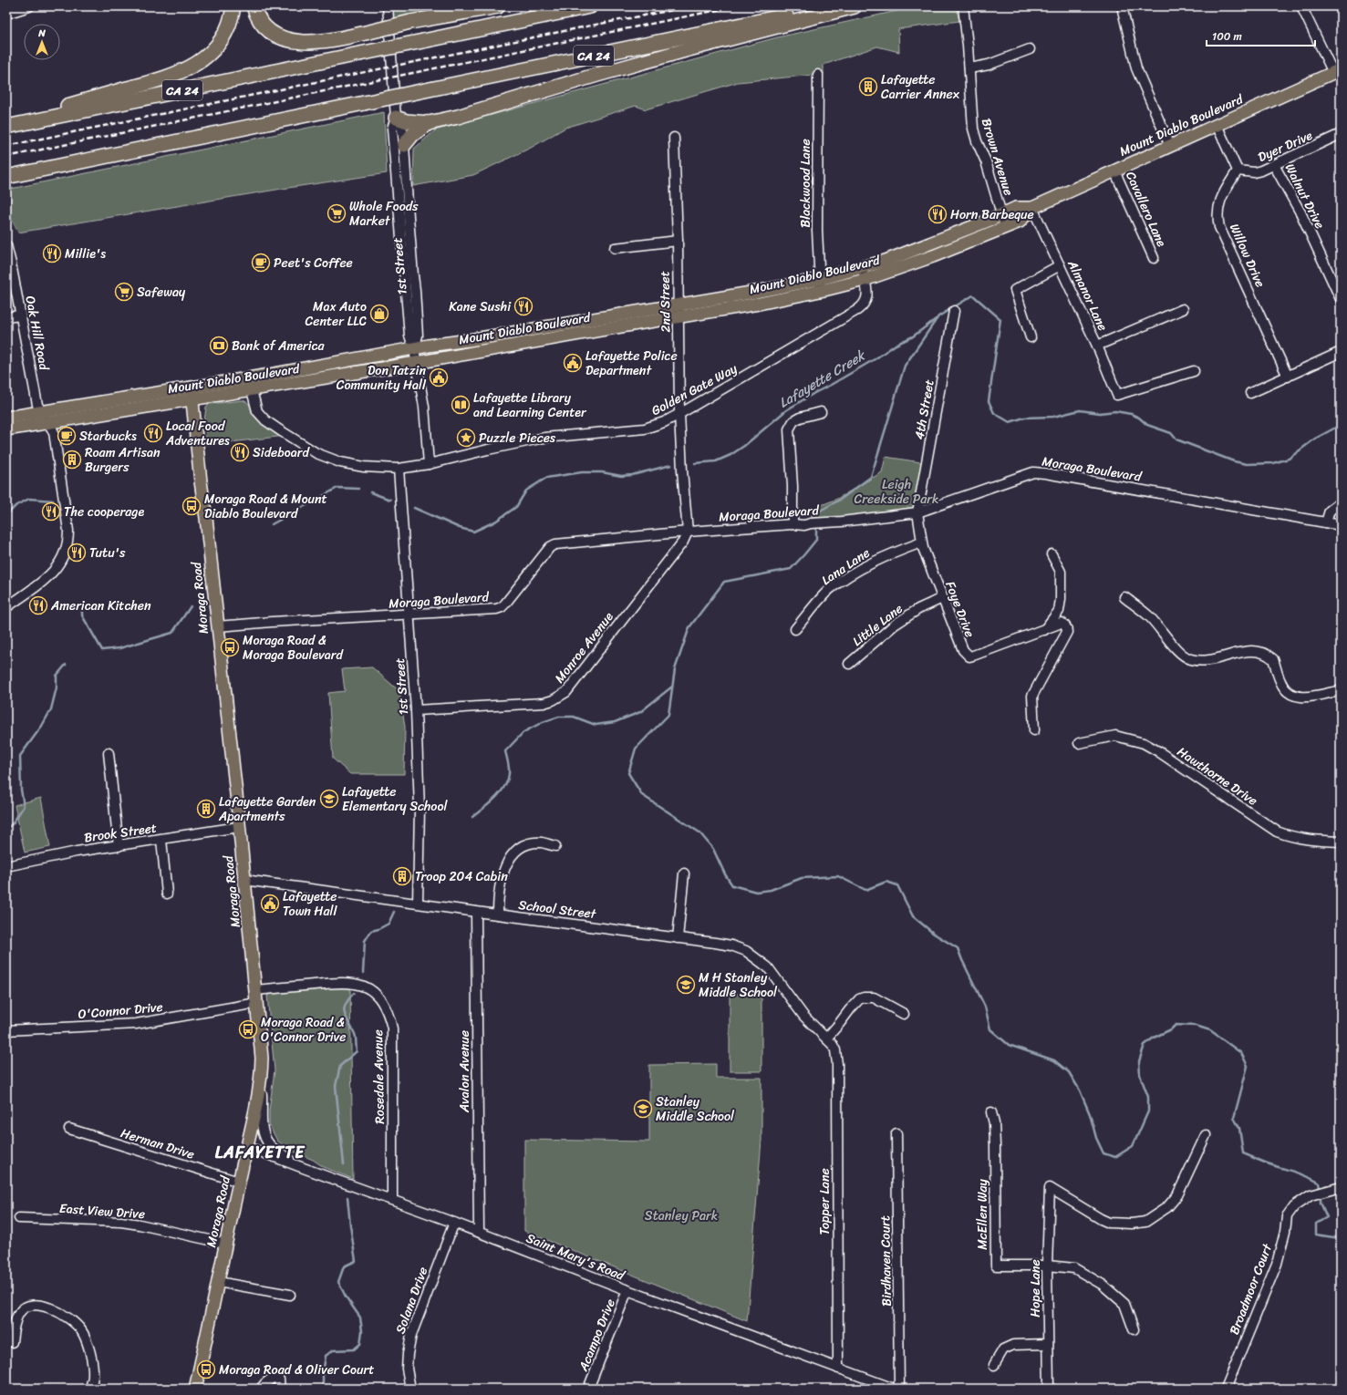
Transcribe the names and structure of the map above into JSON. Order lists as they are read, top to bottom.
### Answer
{
  "streets": {
    "highway": ["CA 24"],
    "main road": ["Mount Diablo Boulevard", "Moraga Road"],
    "street": [
      "Dyer Drive",
      "Brown Avenue",
      "Blackwood Lane",
      "Walnut Drive",
      "Cavallero Lane",
      "Willow Drive",
      "1st Street",
      "Almanor Lane",
      "2nd Street",
      "Oak Hill Road",
      "Golden Gate Way",
      "4th Street",
      "Moraga Boulevard",
      "Lana Lane",
      "Foye Drive",
      "Little Lane",
      "Monroe Avenue",
      "Hawthorne Drive",
      "Brook Street",
      "School Street",
      "O'Connor Drive",
      "Avalon Avenue",
      "Rosedale Avenue",
      "Herman Drive",
      "Topper Lane",
      "East View Drive",
      "McEllen Way",
      "Saint Mary's Road",
      "Birdhaven Court",
      "Hope Lane",
      "Broadmoor Court",
      "Solana Drive",
      "Acampo Drive"
    ]
  },
  "crossings": [
    ["Mount Diablo Boulevard", "Brown Avenue"],
    ["Mount Diablo Boulevard", "Blackwood Lane"],
    ["Mount Diablo Boulevard", "Cavallero Lane"],
    ["Mount Diablo Boulevard", "1st Street"],
    ["Mount Diablo Boulevard", "Almanor Lane"],
    ["Mount Diablo Boulevard", "2nd Street"],
    ["Mount Diablo Boulevard", "Oak Hill Road"],
    ["Mount Diablo Boulevard", "Golden Gate Way"],
    ["Mount Diablo Boulevard", "Moraga Road"],
    ["Dyer Drive", "Walnut Drive"],
    ["Dyer Drive", "Willow Drive"],
    ["1st Street", "Golden Gate Way"],
    ["1st Street", "Moraga Boulevard"],
    ["1st Street", "Monroe Avenue"],
    ["1st Street", "School Street"],
    ["2nd Street", "Golden Gate Way"],
    ["2nd Street", "Moraga Boulevard"],
    ["2nd Street", "Monroe Avenue"],
    ["4th Street", "Moraga Boulevard"],
    ["4th Street", "Foye Drive"],
    ["Moraga Boulevard", "Moraga Road"],
    ["Moraga Boulevard", "Foye Drive"],
    ["Moraga Boulevard", "Monroe Avenue"],
    ["Lana Lane", "Foye Drive"],
    ["Moraga Road", "Brook Street"],
    ["Moraga Road", "School Street"],
    ["Moraga Road", "O'Connor Drive"],
    ["Moraga Road", "Rosedale Avenue"],
    ["Moraga Road", "Herman Drive"],
    ["Moraga Road", "East View Drive"],
    ["Moraga Road", "Saint Mary's Road"],
    ["Foye Drive", "Little Lane"],
    ["School Street", "Avalon Avenue"],
    ["School Street", "Topper Lane"],
    ["Avalon Avenue", "Saint Mary's Road"],
    ["Rosedale Avenue", "Saint Mary's Road"],
    ["Topper Lane", "Saint Mary's Road"],
    ["McEllen Way", "Hope Lane"],
    ["Saint Mary's Road", "Solana Drive"],
    ["Saint Mary's Road", "Acampo Drive"]
  ],
  "districts": ["LAFAYETTE"],
  "water": ["Lafayette Creek"],
  "parks": ["Leigh Creekside Park", "Stanley Park"],
  "places": {
    "building": [
      "Lafayette Carrier Annex",
      "Roam Artisan Burgers",
      "Lafayette Garden Apartments",
      "Troop 204 Cabin"
    ],
    "supermarket": ["Whole Foods Market", "Safeway"],
    "restaurant": [
      "Horn Barbeque",
      "Millie's",
      "Kane Sushi",
      "Local Food Adventures",
      "Sideboard",
      "The cooperage",
      "Tutu's",
      "American Kitchen"
    ],
    "cafe": ["Peet's Coffee", "Starbucks"],
    "shop": ["Max Auto Center LLC"],
    "bank": ["Bank of America"],
    "public building": ["Lafayette Police Department", "Don Tatzin Community Hall", "Lafayette Town Hall"],
    "library": ["Lafayette Library and Learning Center"],
    "place": ["Puzzle Pieces"],
    "bus stop": [
      "Moraga Road & Mount Diablo Boulevard",
      "Moraga Road & Moraga Boulevard",
      "Moraga Road & O'Connor Drive",
      "Moraga Road & Oliver Court"
    ],
    "school or university": ["Lafayette Elementary School", "M H Stanley Middle School", "Stanley Middle School"]
  },
  "scale_bar": "100 m",
  "north": "top"
}
